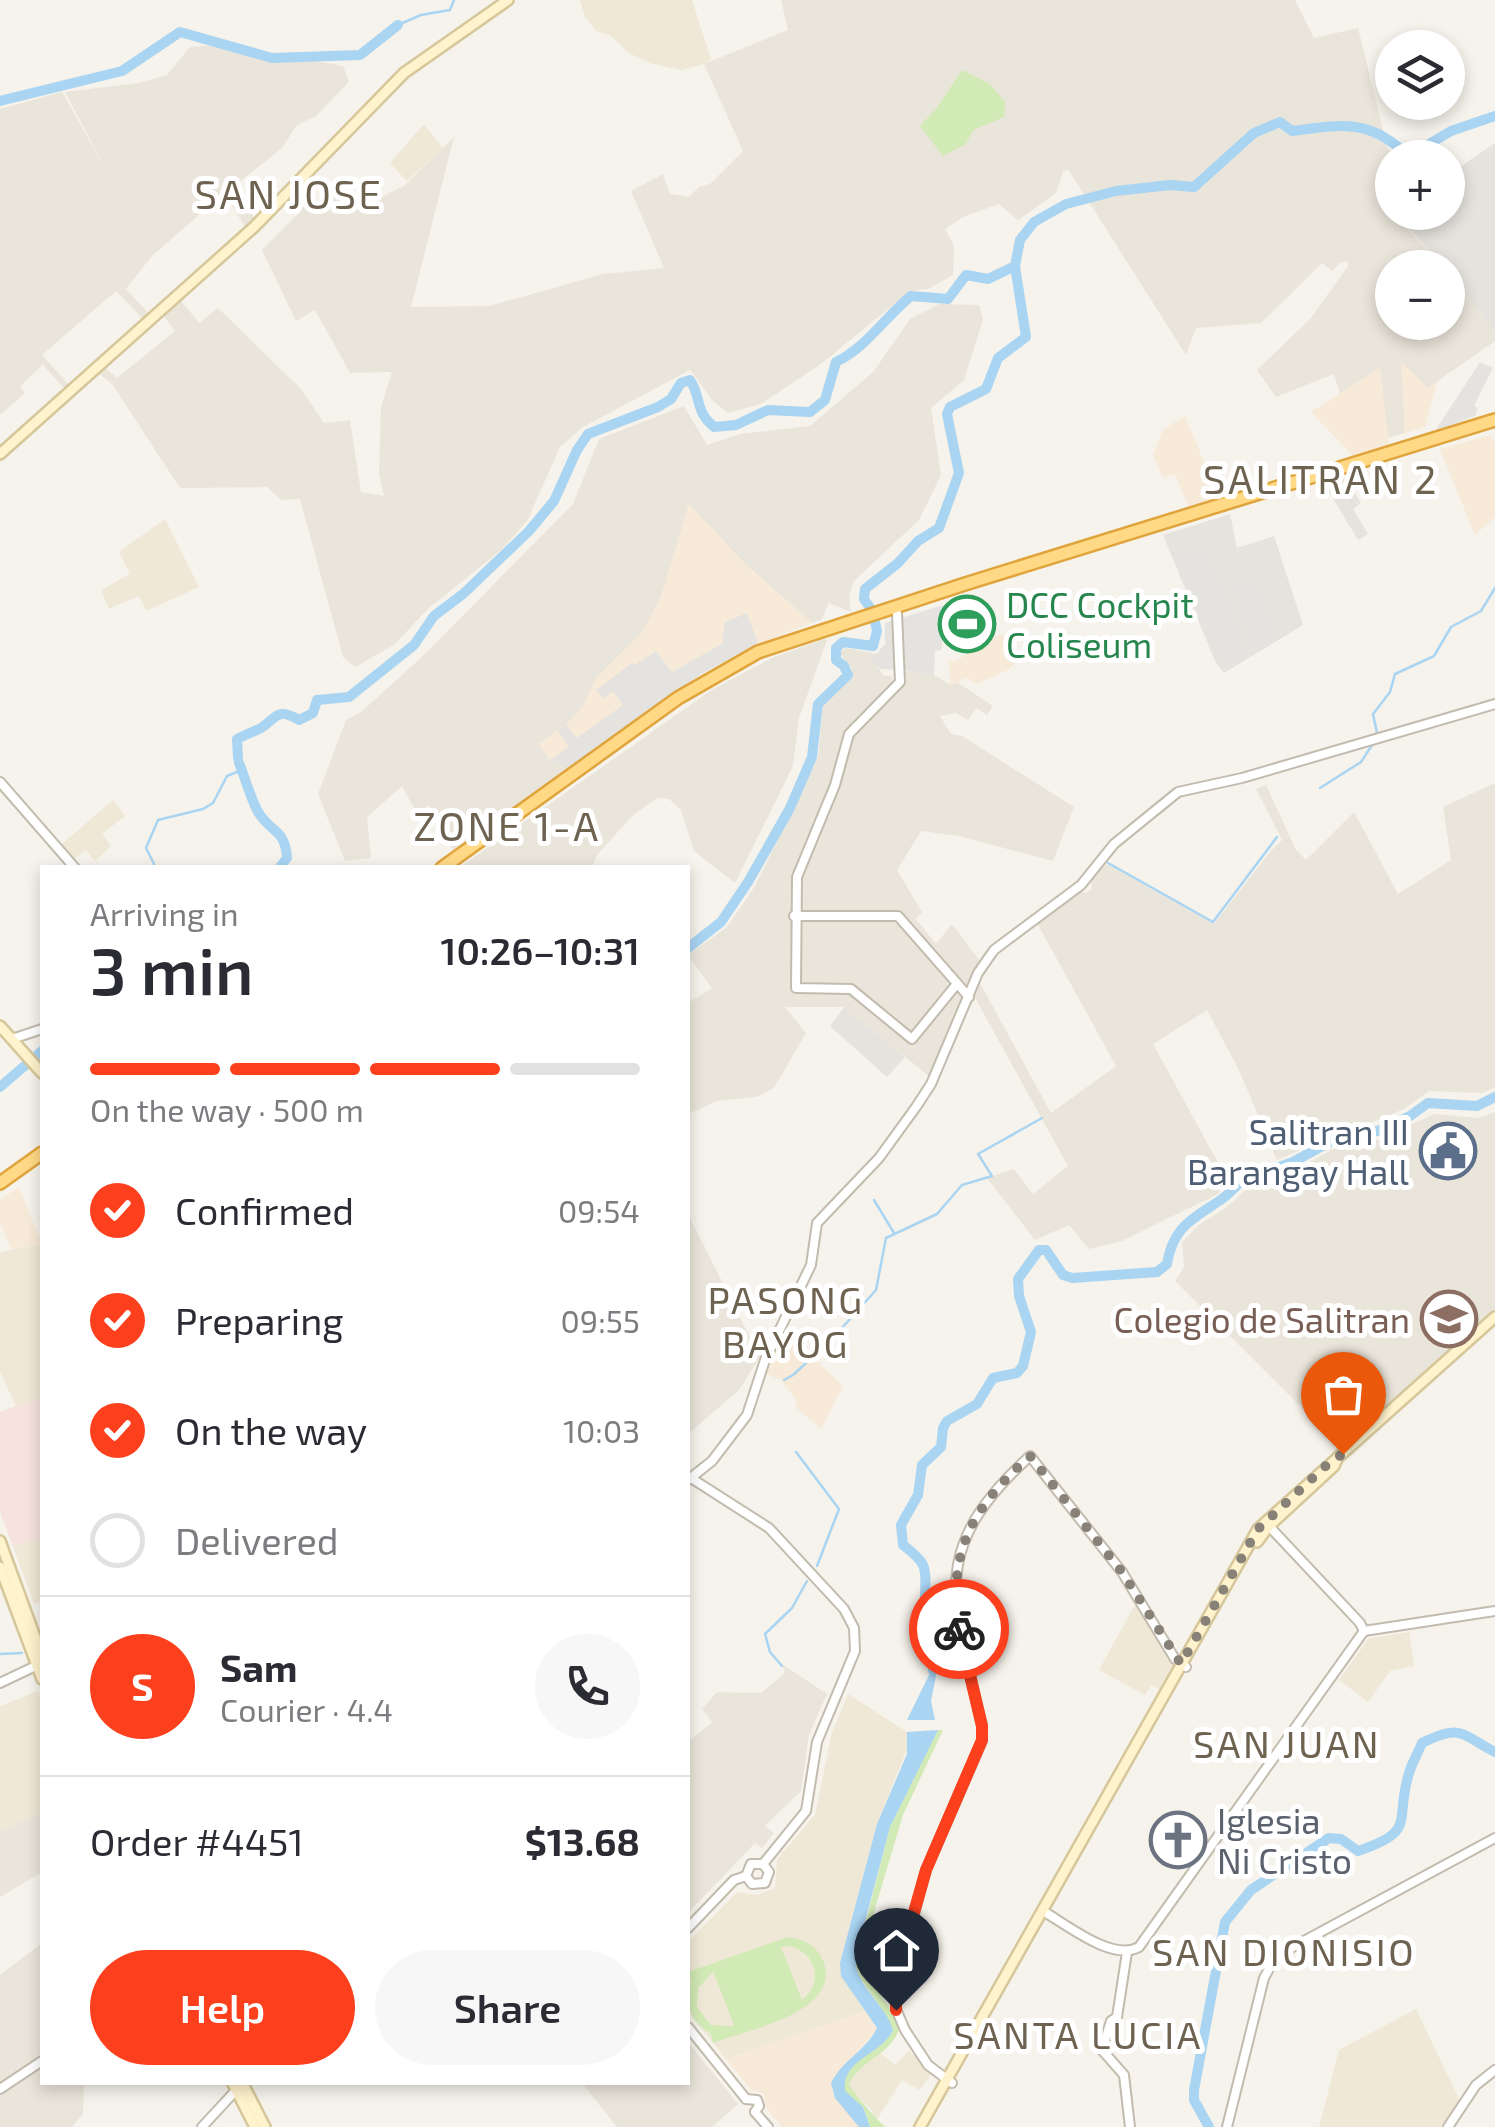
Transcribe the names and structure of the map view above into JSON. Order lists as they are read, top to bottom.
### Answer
{
  "districts": [
    "SAN JOSE",
    "SALITRAN 2",
    "ZONE 1-A",
    "PASONG BAYOG",
    "SAN JUAN",
    "SAN DIONISIO",
    "SANTA LUCIA"
  ],
  "places": {
    "sports": ["DCC Cockpit Coliseum"],
    "public building": ["Salitran III Barangay Hall"],
    "school or university": ["Colegio de Salitran"],
    "church": ["Iglesia Ni Cristo"]
  },
  "page": {
    "map_buttons": ["+", "−"],
    "heading": ["3 min", "Arriving in", "10:26–10:31"],
    "panel": [
      "Sam",
      "Courier · 4.4",
      "Order #4451",
      "$13.68"
    ],
    "bar": "On the way · 500 m",
    "list": [
      ["Confirmed", "09:54"],
      ["Preparing", "09:55"],
      ["On the way", "10:03"],
      "Delivered"
    ],
    "round": "S",
    "buttons": ["Help", "Share"]
  }
}
